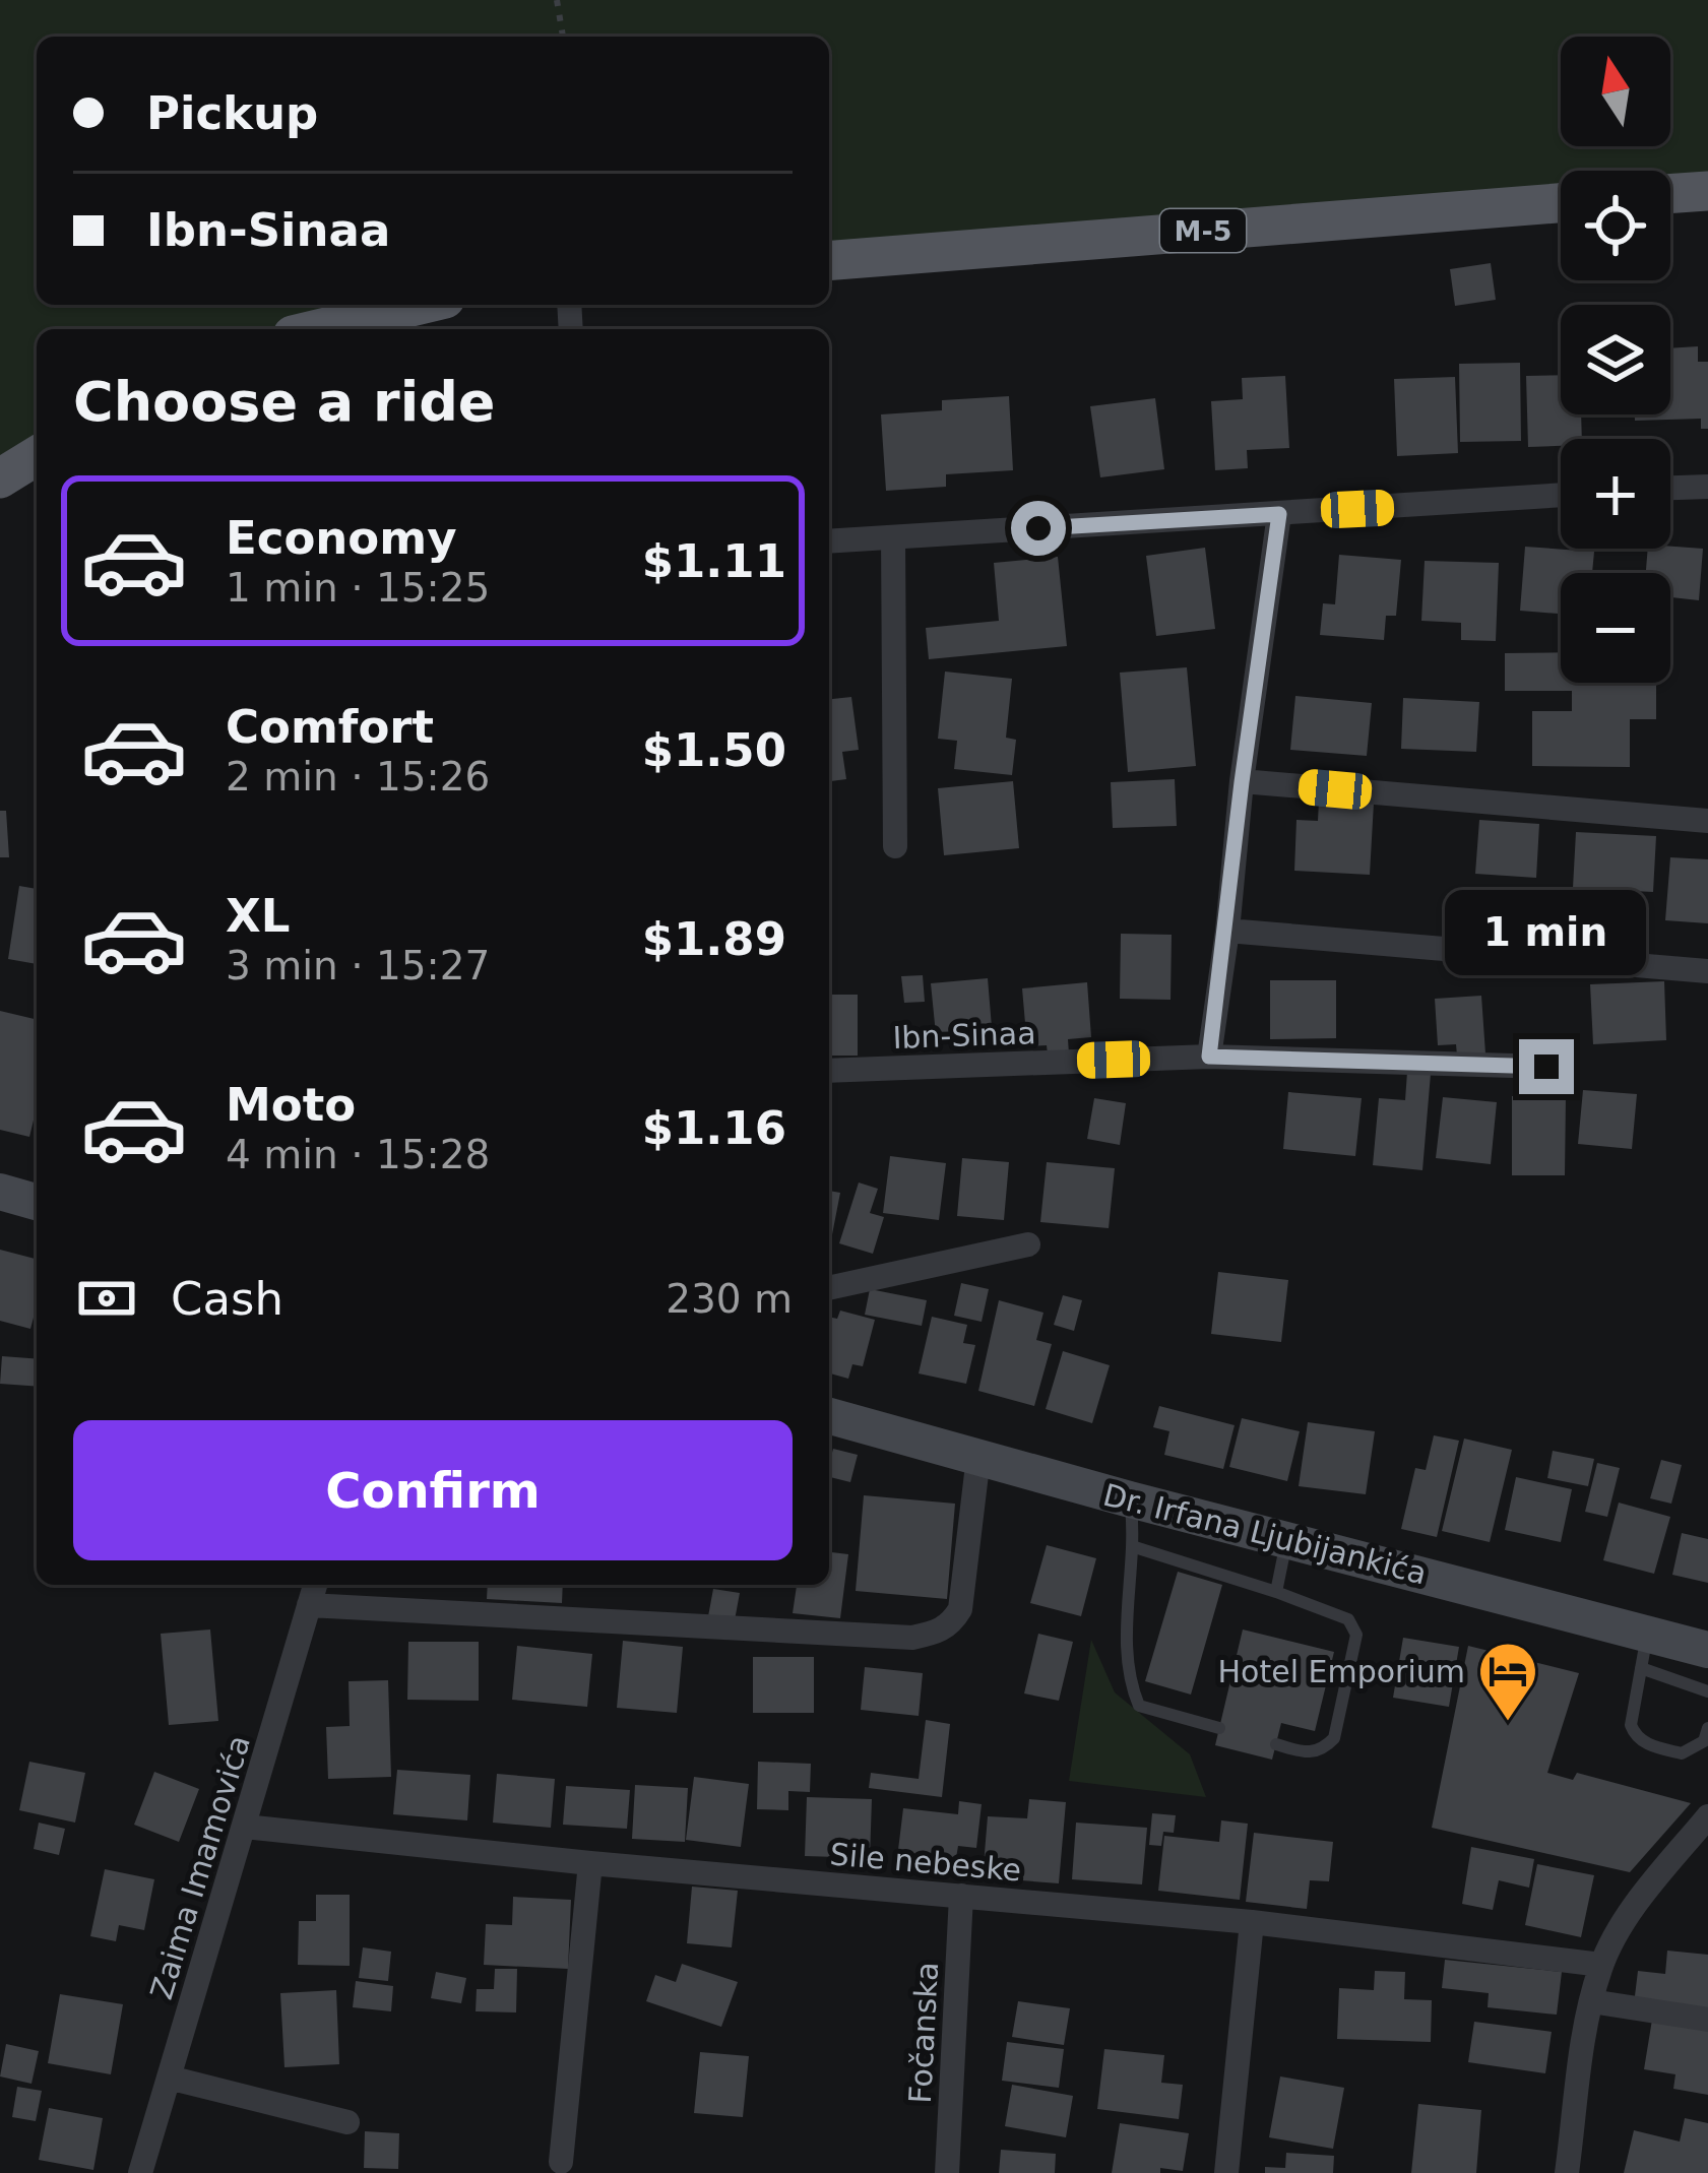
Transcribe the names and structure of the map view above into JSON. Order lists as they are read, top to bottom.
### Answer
{
  "streets": {
    "main road": ["M-5", "Dr. Irfana Ljubijankića"],
    "street": [
      "Ibn-Sinaa",
      "Sile nebeske",
      "Zaima Imamovića",
      "Fočanska"
    ]
  },
  "crossings": [
    ["Sile nebeske", "Zaima Imamovića"],
    ["Sile nebeske", "Fočanska"]
  ],
  "places": {
    "hotel": ["Hotel Emporium"]
  },
  "north": "top",
  "page": {
    "map_buttons": ["+", "−"],
    "banner": ["Pickup", "Ibn-Sinaa"],
    "heading": "Choose a ride",
    "list": [
      {
        "name": "Economy",
        "note": "1 min · 15:25",
        "value": "$1.11"
      },
      {
        "name": "Comfort",
        "note": "2 min · 15:26",
        "value": "$1.50"
      },
      {
        "name": "XL",
        "note": "3 min · 15:27",
        "value": "$1.89"
      },
      {
        "name": "Moto",
        "note": "4 min · 15:28",
        "value": "$1.16"
      }
    ],
    "bubble": "1 min",
    "pay": ["Cash", "230 m"],
    "buttons": "Confirm"
  }
}
